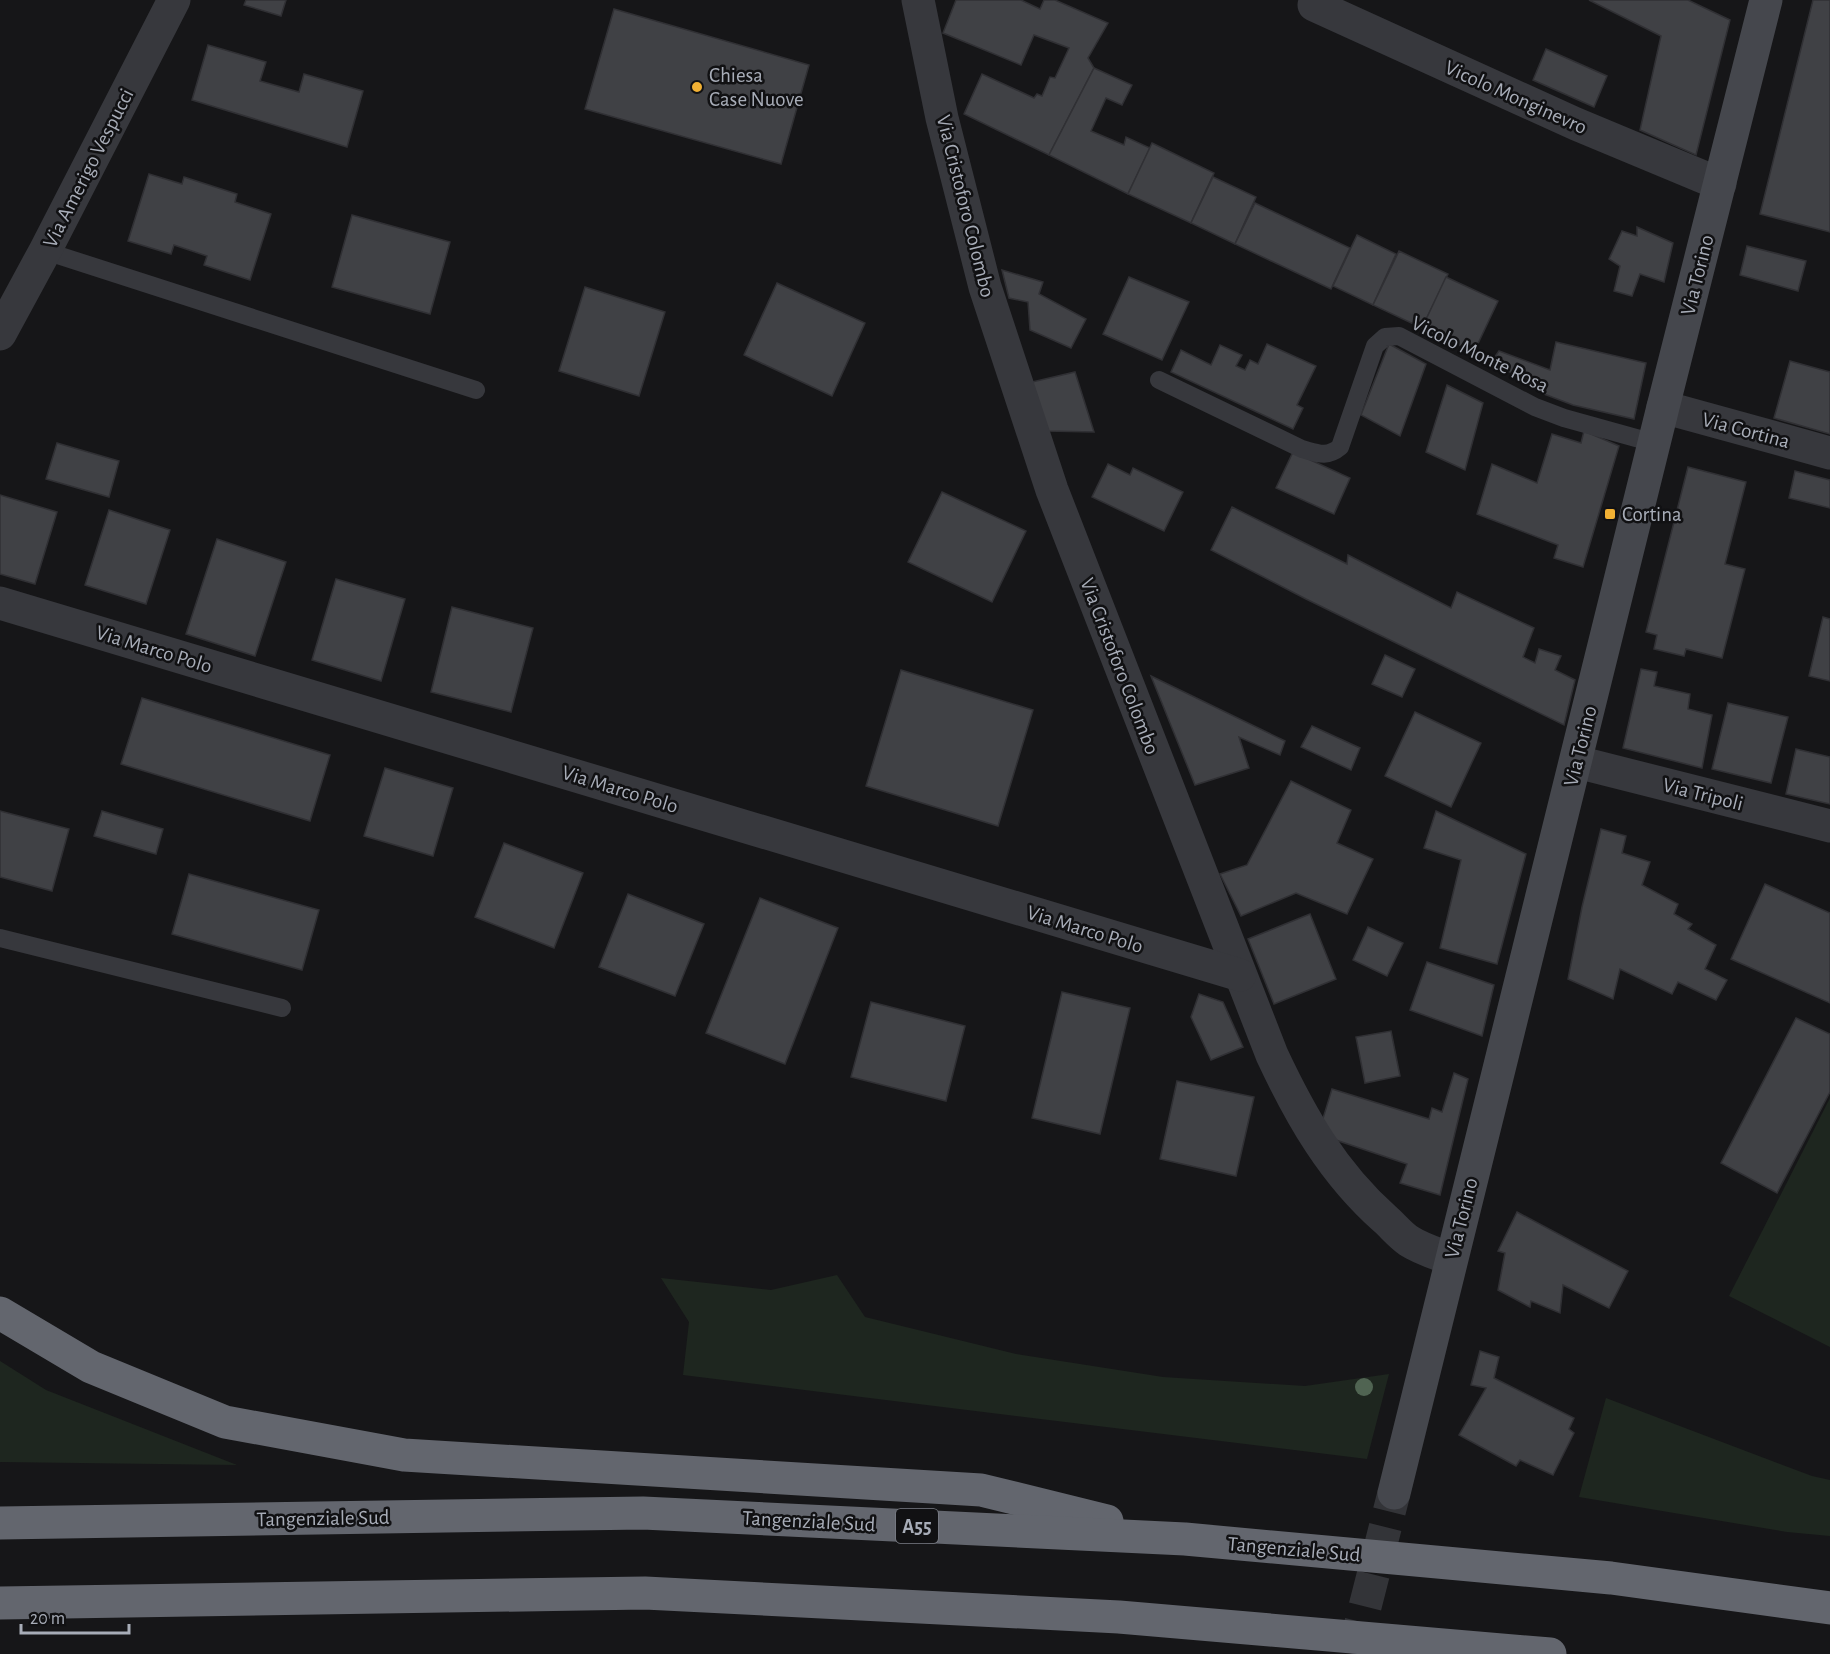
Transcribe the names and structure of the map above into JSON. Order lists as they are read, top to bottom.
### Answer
{
  "streets": {
    "highway": ["Tangenziale Sud", "A55"],
    "street": [
      "Vicolo Monginevro",
      "Via Amerigo Vespucci",
      "Via Cristoforo Colombo",
      "Via Torino",
      "Via Cortina",
      "Via Marco Polo",
      "Via Tripoli"
    ],
    "lane": ["Vicolo Monte Rosa"]
  },
  "crossings": [
    ["Vicolo Monginevro", "Via Torino"],
    ["Via Cristoforo Colombo", "Via Torino"],
    ["Via Cristoforo Colombo", "Via Marco Polo"],
    ["Via Torino", "Vicolo Monte Rosa"],
    ["Via Torino", "Via Cortina"],
    ["Via Torino", "Via Tripoli"]
  ],
  "places": {
    "other": ["Chiesa Case Nuove"],
    "transit": ["Cortina"]
  },
  "scale_bar": "20 m"
}
